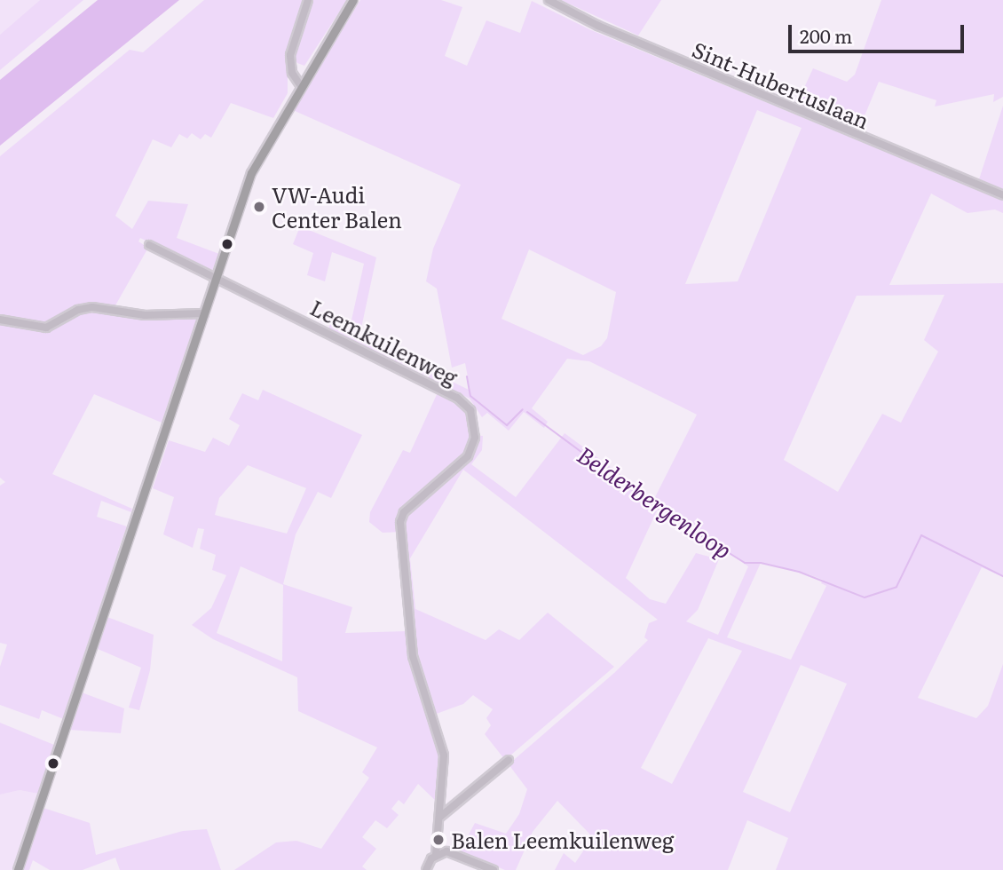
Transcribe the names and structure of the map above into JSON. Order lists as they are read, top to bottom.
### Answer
{
  "streets": {
    "street": ["Sint-Hubertuslaan", "Leemkuilenweg"]
  },
  "water": ["Belderbergenloop"],
  "places": ["VW-Audi Center Balen", "Balen Leemkuilenweg"],
  "scale_bar": "200 m"
}
